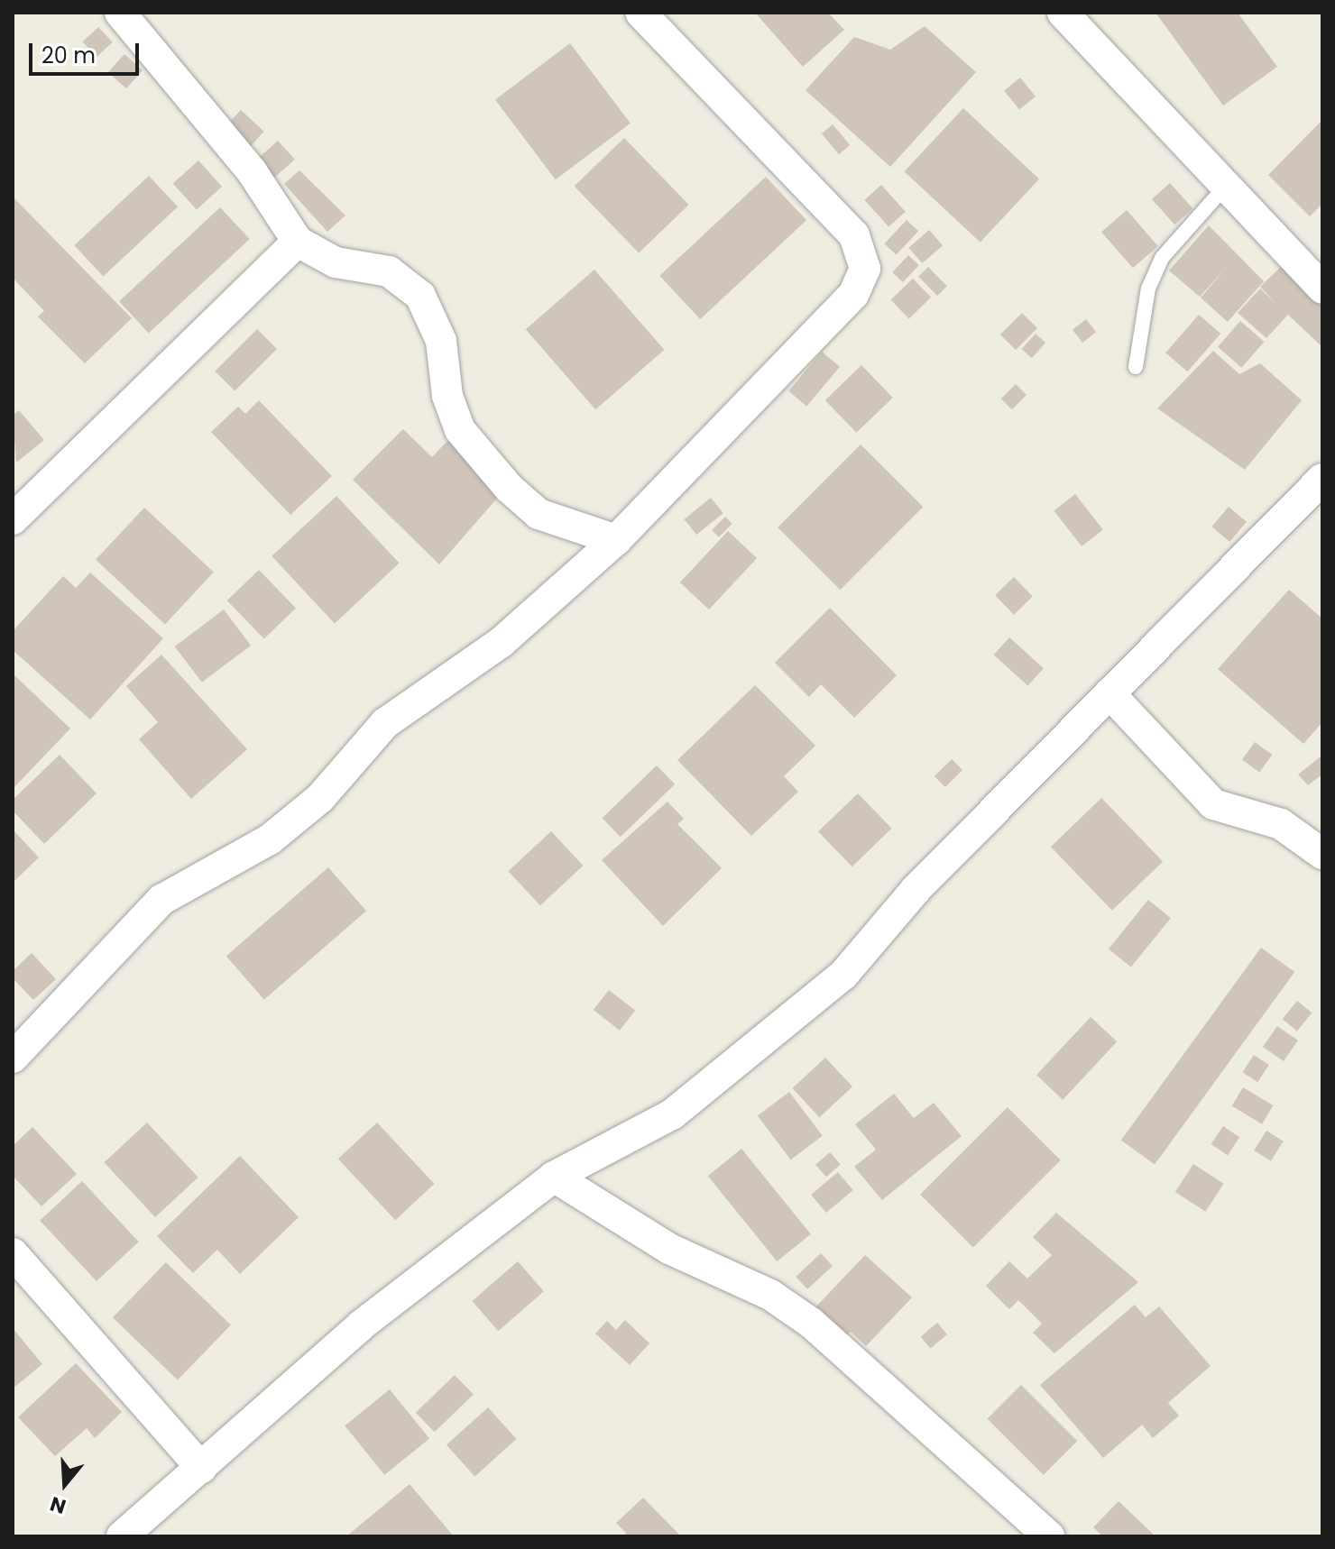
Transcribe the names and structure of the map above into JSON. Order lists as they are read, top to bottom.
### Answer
{
  "scale_bar": "20 m",
  "north": "bottom"
}
